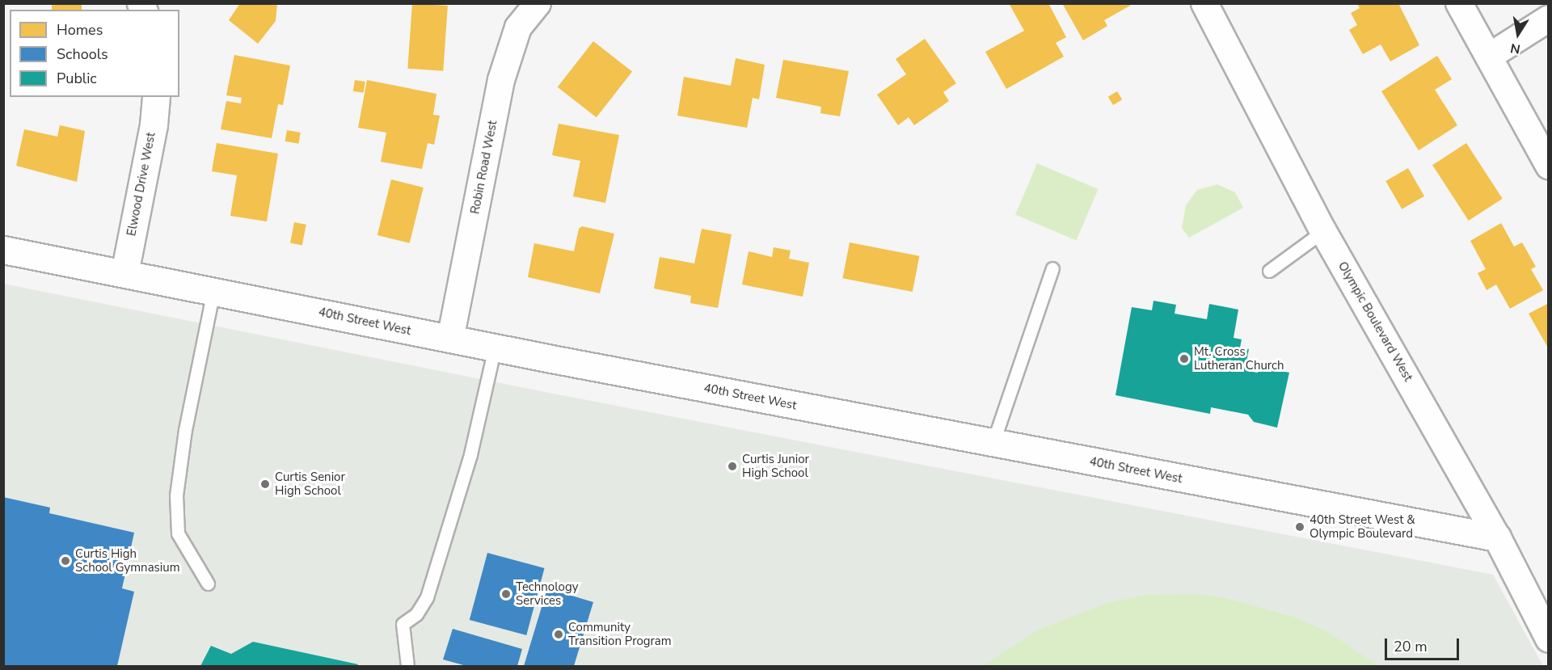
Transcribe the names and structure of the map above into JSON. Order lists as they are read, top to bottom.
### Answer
{
  "streets": {
    "street": [
      "Robin Road West",
      "Elwood Drive West",
      "40th Street West",
      "Olympic Boulevard West"
    ]
  },
  "crossings": [
    ["Robin Road West", "40th Street West"],
    ["Elwood Drive West", "40th Street West"],
    ["40th Street West", "Olympic Boulevard West"]
  ],
  "places": [
    "Mt. Cross Lutheran Church",
    "Curtis Junior High School",
    "Curtis Senior High School",
    "40th Street West & Olympic Boulevard",
    "Curtis High School Gymnasium",
    "Technology Services",
    "Community Transition Program"
  ],
  "legend": ["Homes", "Schools", "Public"],
  "scale_bar": "20 m",
  "north": "bottom"
}
